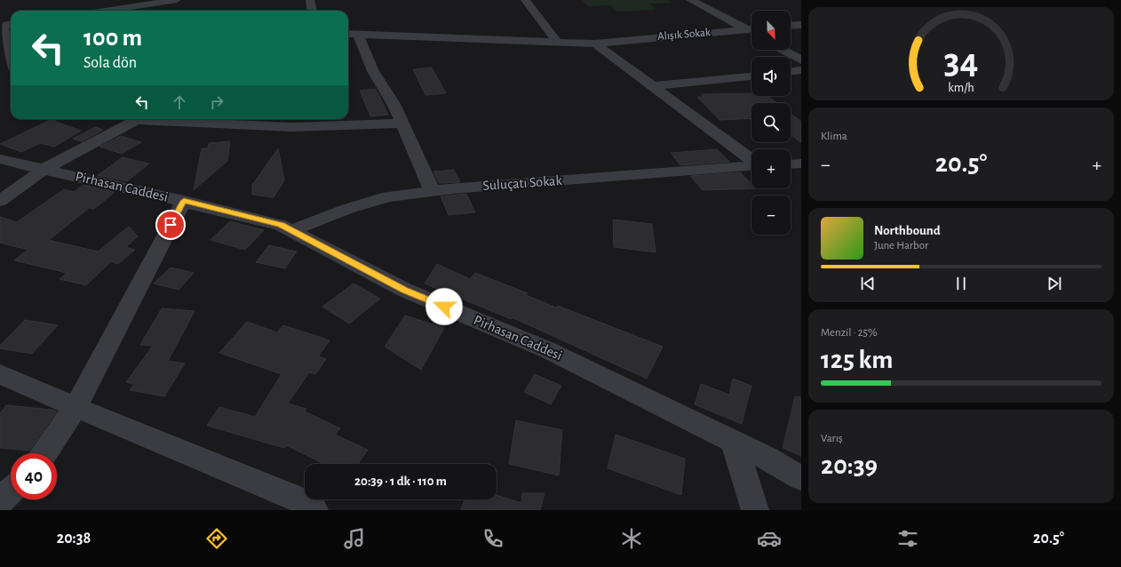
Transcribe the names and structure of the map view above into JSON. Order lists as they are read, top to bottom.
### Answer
{
  "streets": {
    "street": ["Alışık Sokak", "Suluçatı Sokak", "Pirhasan Caddesi"]
  },
  "crossings": [
    ["Suluçatı Sokak", "Pirhasan Caddesi"]
  ],
  "north": "bottom right",
  "page": {
    "map_buttons": ["+", "−"],
    "turn": ["100 m", "Sola dön"],
    "tile": [
      "Klima",
      ["Menzil · 25%", "125 km"],
      ["Varış", "20:39"]
    ],
    "heat": ["−", "20.5°", "+"],
    "song": ["Northbound", "June Harbor"],
    "limit": "40",
    "trip": "20:39 · 1 dk · 110 m",
    "tabs": ["20:38", "20.5°"],
    "gauge": ["34", "km/h"]
  }
}
